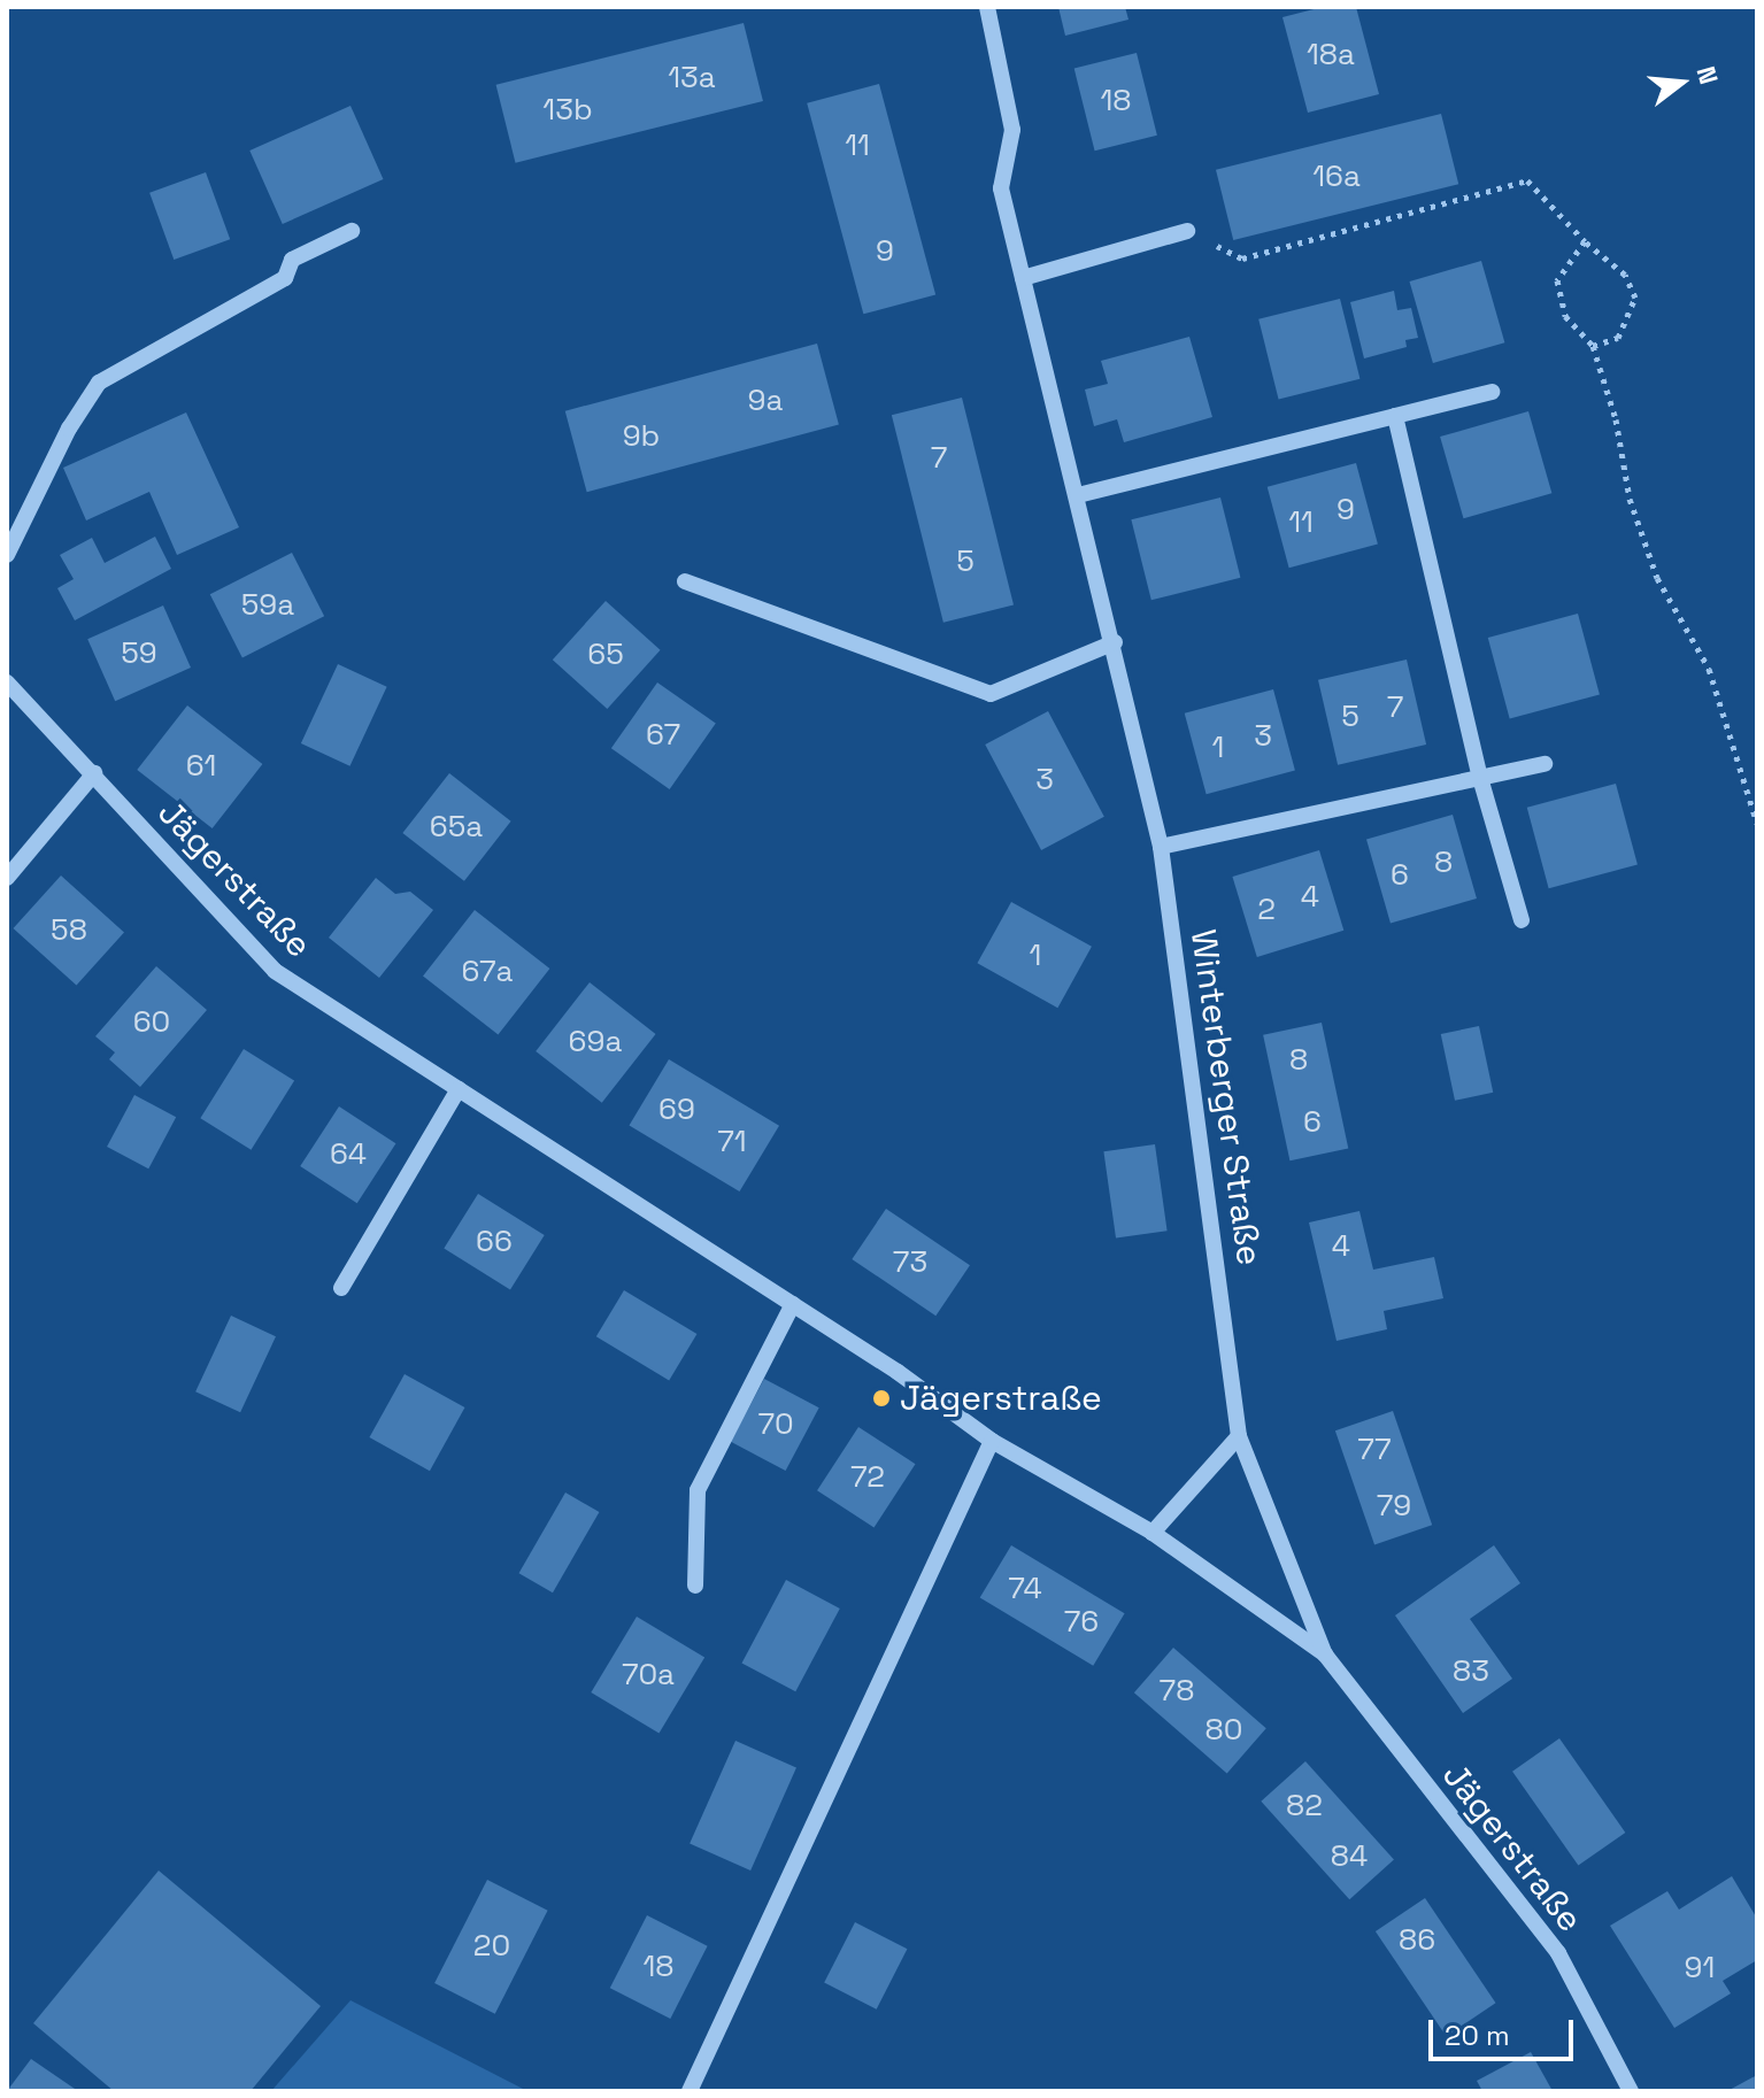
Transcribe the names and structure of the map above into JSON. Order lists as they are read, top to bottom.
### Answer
{
  "streets": {
    "street": ["Jägerstraße", "Winterberger Straße"]
  },
  "crossings": [
    ["Jägerstraße", "Winterberger Straße"]
  ],
  "places": ["Jägerstraße"],
  "house_numbers": [
    "18a",
    "13a",
    "18",
    "13b",
    "11",
    "16a",
    "9",
    "9a",
    "9b",
    "7",
    "9",
    "11",
    "5",
    "59a",
    "59",
    "65",
    "7",
    "5",
    "67",
    "3",
    "1",
    "61",
    "3",
    "65a",
    "8",
    "6",
    "4",
    "2",
    "58",
    "1",
    "67a",
    "60",
    "69a",
    "8",
    "69",
    "6",
    "71",
    "64",
    "66",
    "4",
    "73",
    "70",
    "77",
    "72",
    "79",
    "74",
    "76",
    "83",
    "70a",
    "78",
    "80",
    "82",
    "84",
    "86",
    "20",
    "18",
    "91"
  ],
  "scale_bar": "20 m",
  "north": "right"
}
